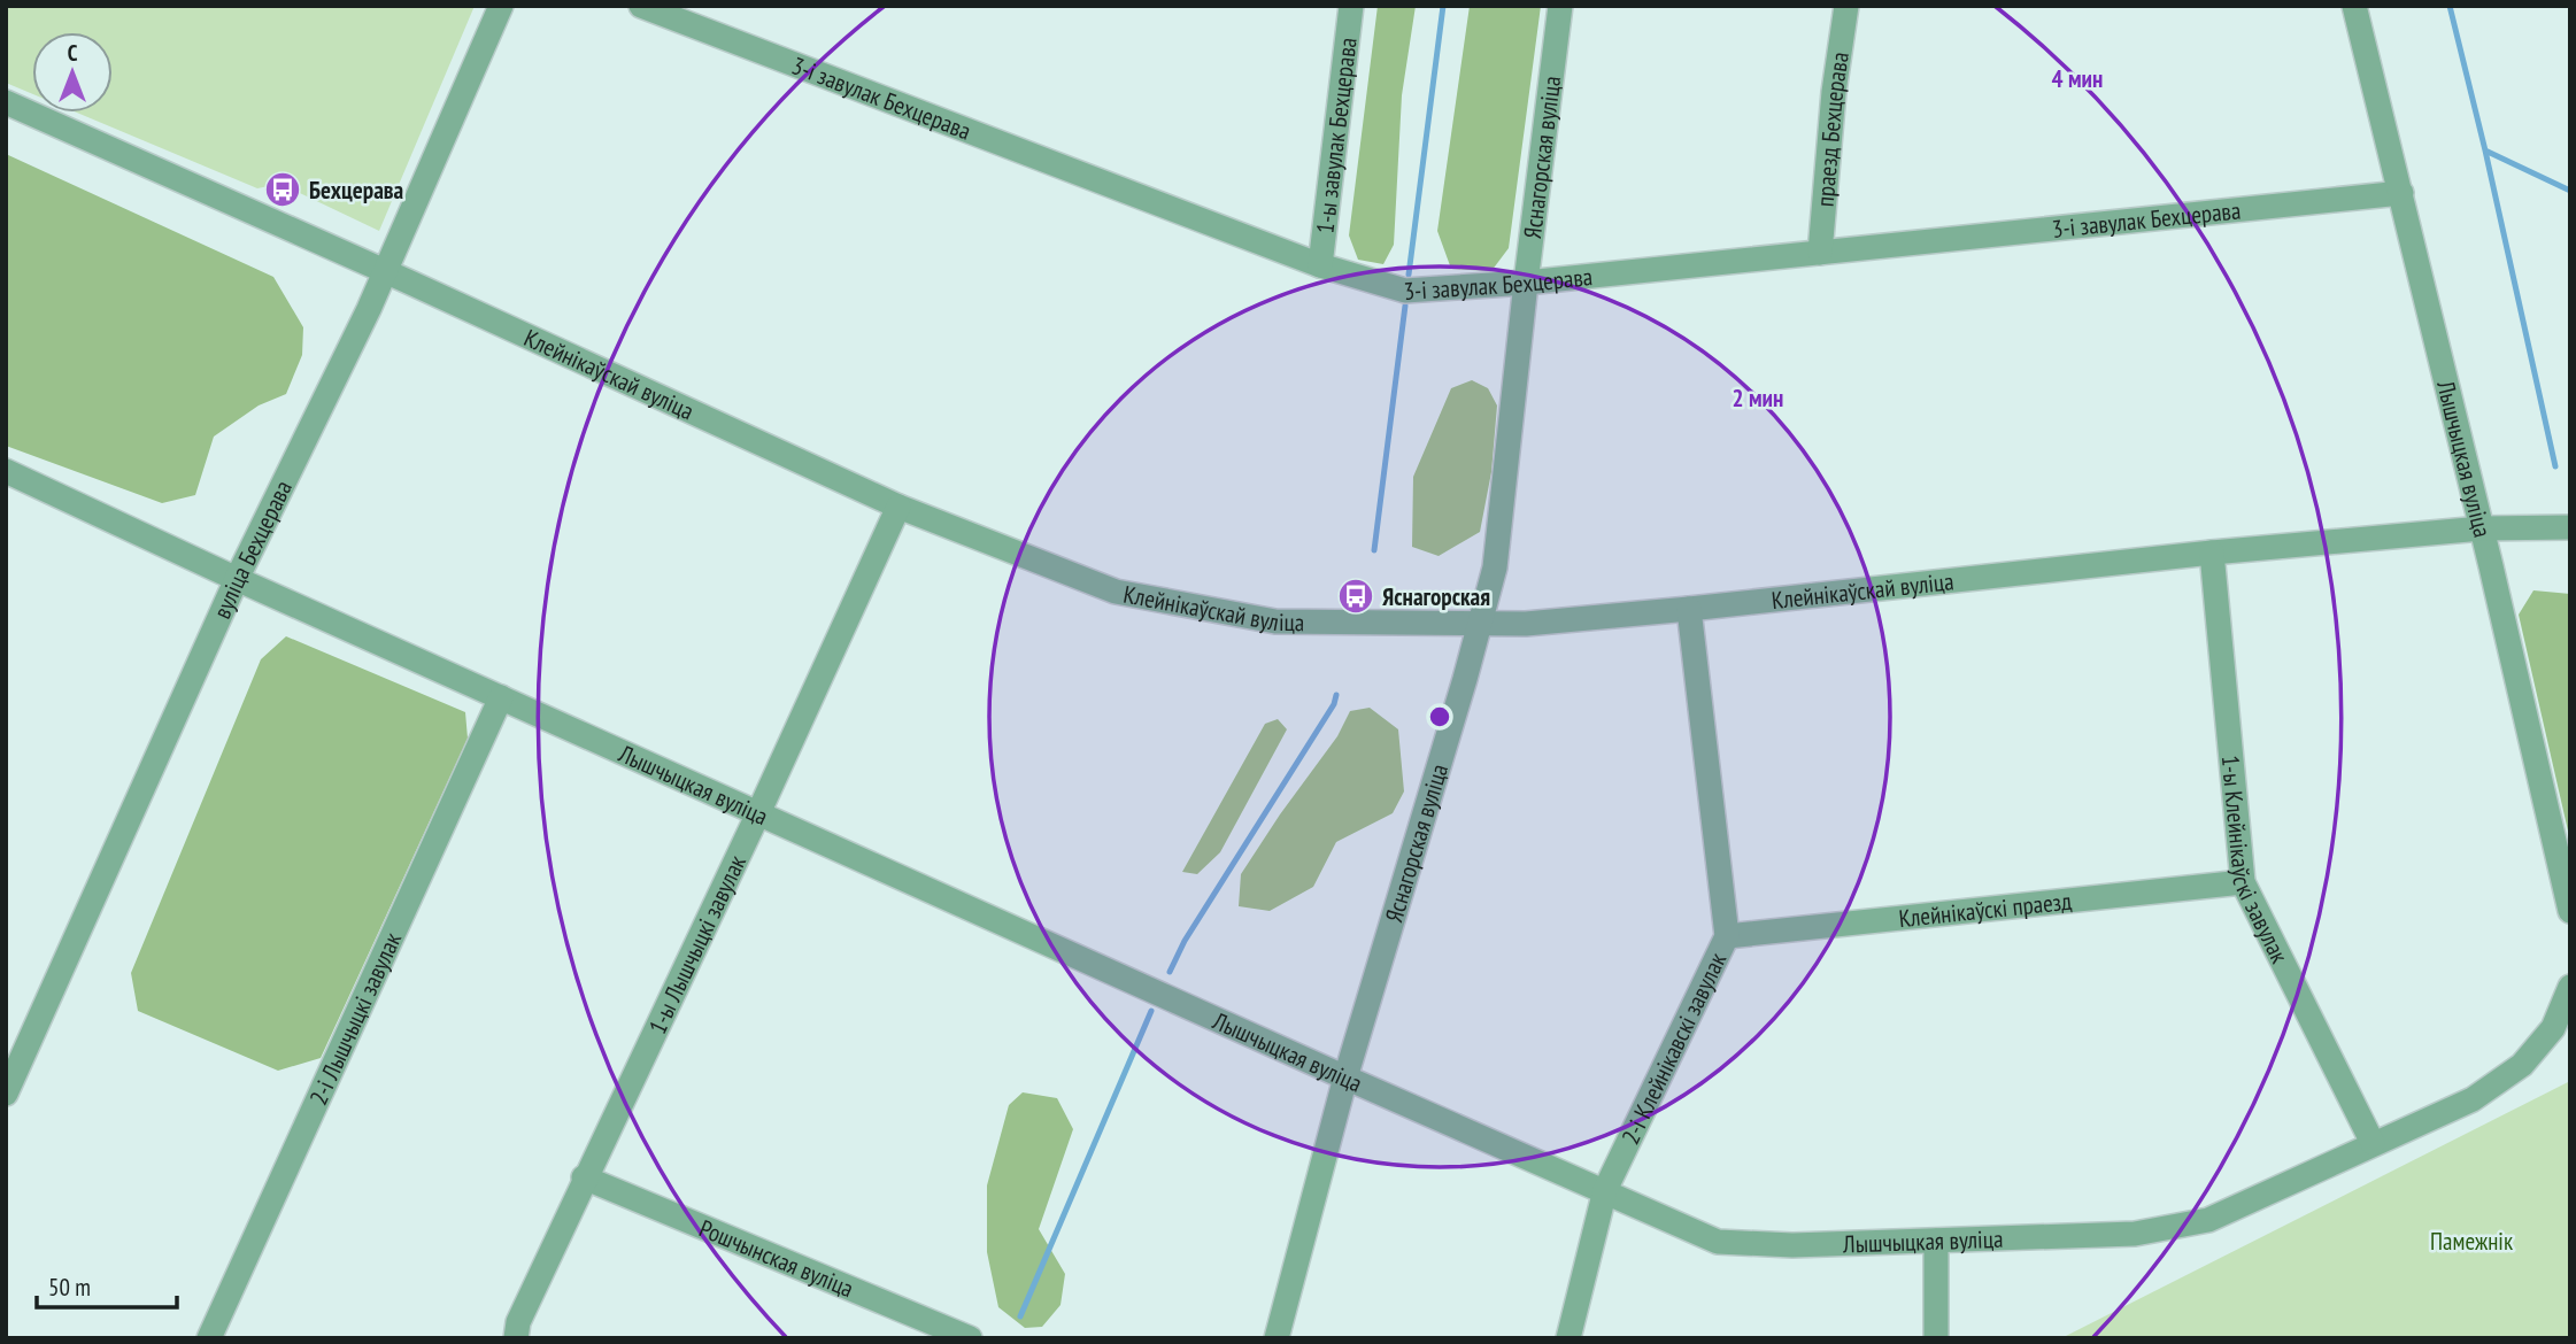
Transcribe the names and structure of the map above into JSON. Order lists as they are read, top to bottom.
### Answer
{
  "streets": {
    "street": [
      "3-і завулак Бехцерава",
      "праезд Бехцерава",
      "1-ы завулак Бехцерава",
      "Яснагорская вуліца",
      "Клейнікаўскай вуліца",
      "Лышчыцкая вуліца",
      "вуліца Бехцерава",
      "1-ы Клейнікаўскі завулак",
      "Клейнікаўскі праезд",
      "1-ы Лышчыцкі завулак",
      "2-і Лышчыцкі завулак",
      "2-і Клейнікавскі завулак",
      "Рошчынская вуліца"
    ]
  },
  "crossings": [
    ["3-і завулак Бехцерава", "праезд Бехцерава"],
    ["3-і завулак Бехцерава", "1-ы завулак Бехцерава"],
    ["3-і завулак Бехцерава", "Яснагорская вуліца"],
    ["3-і завулак Бехцерава", "Лышчыцкая вуліца"],
    ["Яснагорская вуліца", "Клейнікаўскай вуліца"],
    ["Яснагорская вуліца", "Лышчыцкая вуліца"],
    ["Клейнікаўскай вуліца", "Лышчыцкая вуліца"],
    ["Клейнікаўскай вуліца", "вуліца Бехцерава"],
    ["Клейнікаўскай вуліца", "1-ы Клейнікаўскі завулак"],
    ["Клейнікаўскай вуліца", "1-ы Лышчыцкі завулак"],
    ["Клейнікаўскай вуліца", "2-і Клейнікавскі завулак"],
    ["Лышчыцкая вуліца", "вуліца Бехцерава"],
    ["Лышчыцкая вуліца", "1-ы Клейнікаўскі завулак"],
    ["Лышчыцкая вуліца", "1-ы Лышчыцкі завулак"],
    ["Лышчыцкая вуліца", "2-і Лышчыцкі завулак"],
    ["Лышчыцкая вуліца", "2-і Клейнікавскі завулак"],
    ["1-ы Клейнікаўскі завулак", "Клейнікаўскі праезд"],
    ["Клейнікаўскі праезд", "2-і Клейнікавскі завулак"],
    ["1-ы Лышчыцкі завулак", "Рошчынская вуліца"]
  ],
  "parks": ["Памежнік"],
  "places": {
    "bus stop": ["Бехцерава", "Яснагорская"]
  },
  "scale_bar": "50 m",
  "north": "top",
  "rings": ["4 мин", "2 мин"]
}
